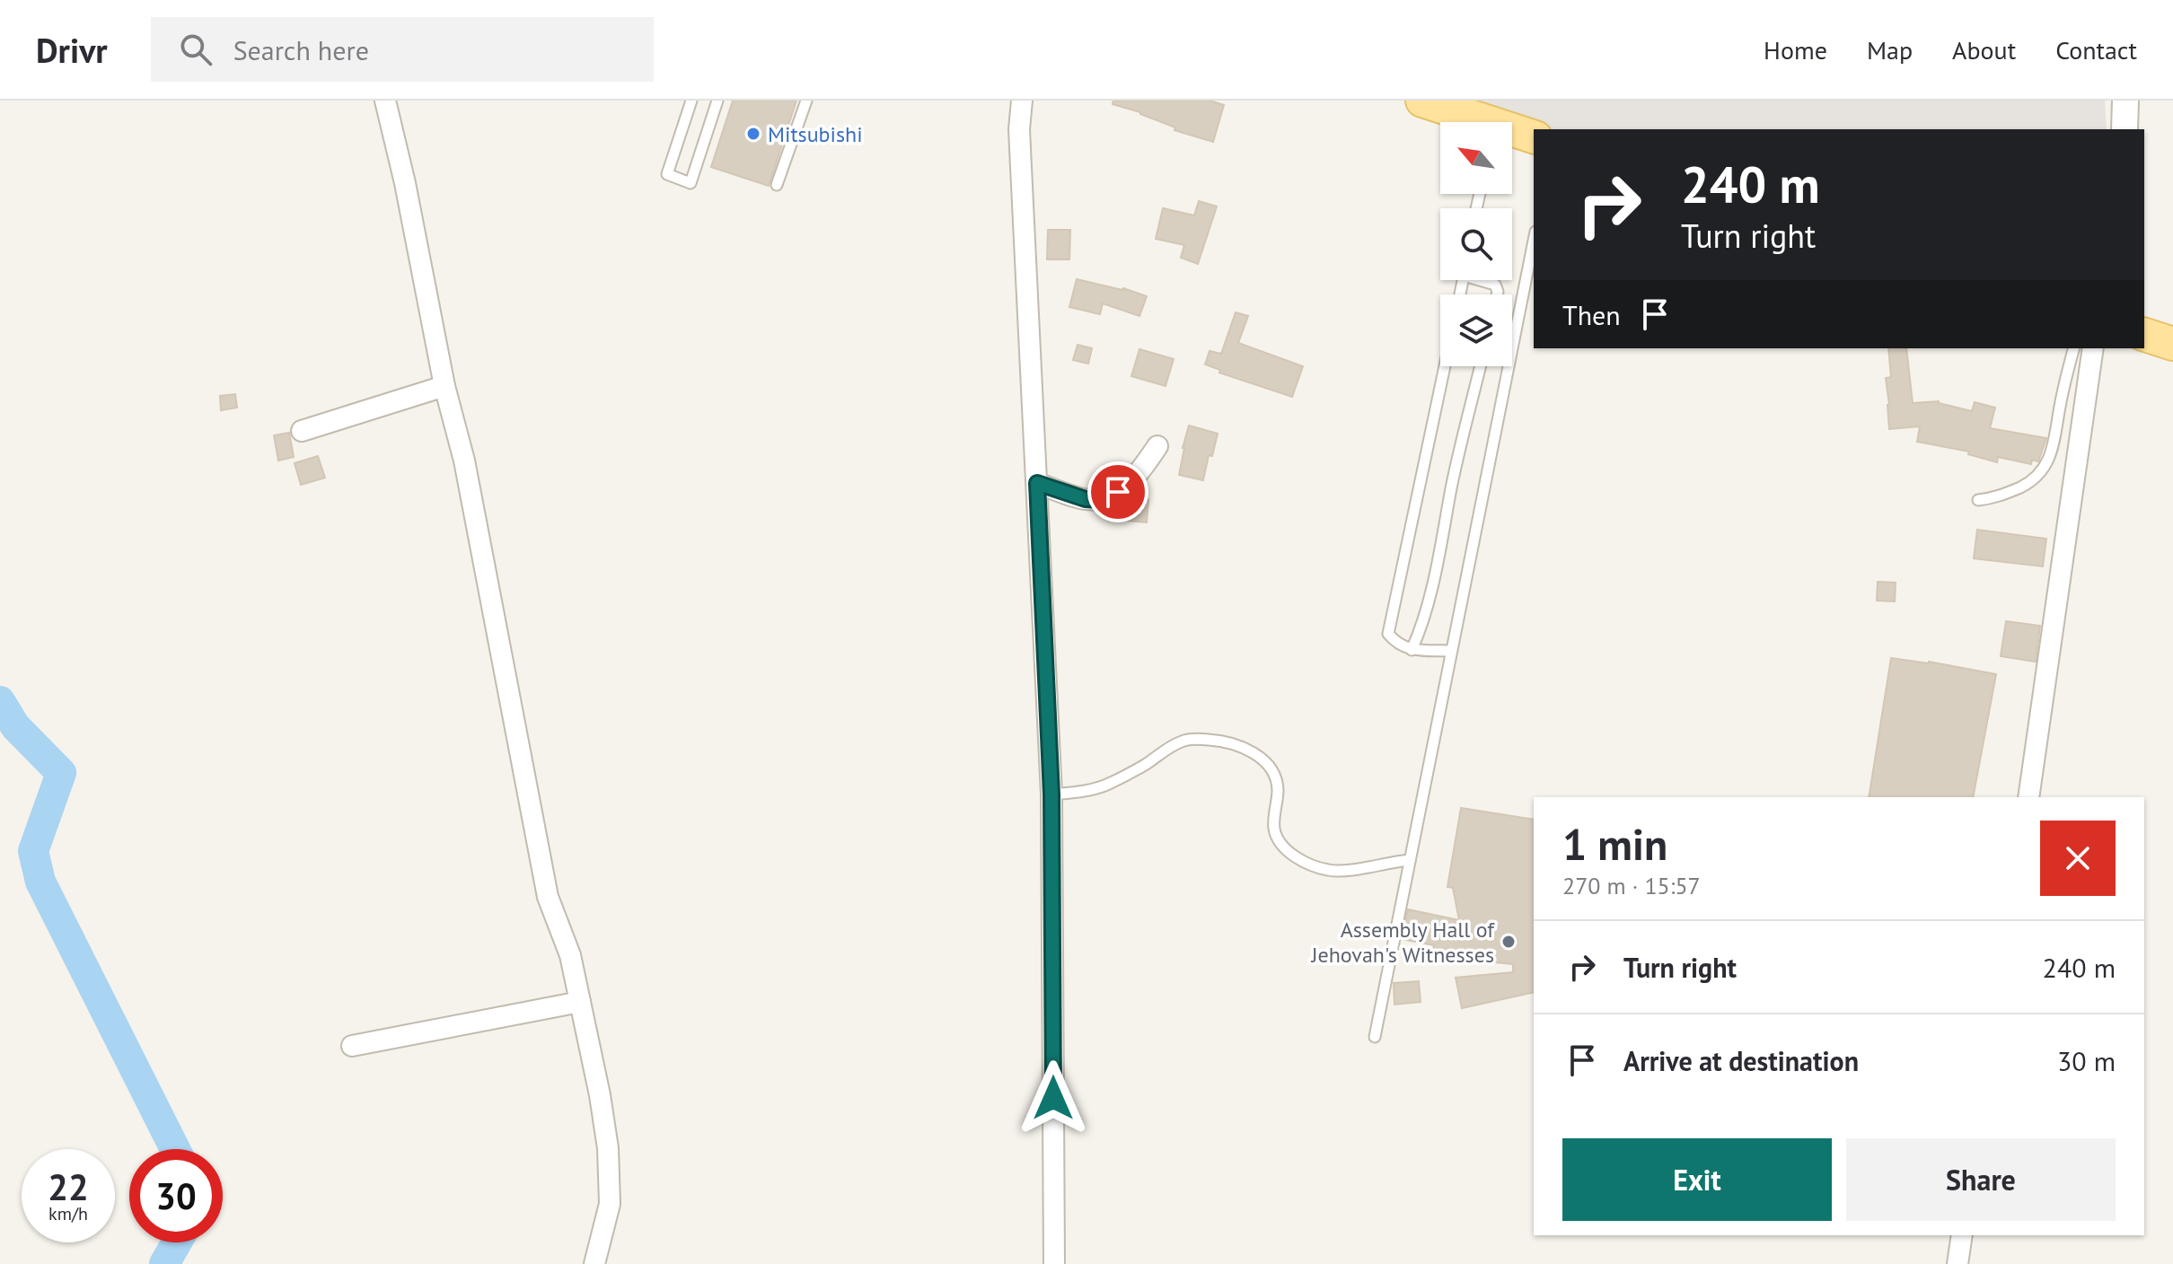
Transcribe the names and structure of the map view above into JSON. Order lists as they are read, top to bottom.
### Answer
{
  "places": ["Mitsubishi", "Assembly Hall of Jehovah's Witnesses"],
  "north": "top left",
  "page": {
    "header": "Drivr",
    "search": "Search here",
    "nav": [
      "Home",
      "Map",
      "About",
      "Contact"
    ],
    "turn": ["240 m", "Turn right"],
    "then": "Then",
    "heading": ["1 min", "270 m · 15:57"],
    "list": [
      {
        "name": "Turn right",
        "value": "240 m"
      },
      {
        "name": "Arrive at destination",
        "value": "30 m"
      }
    ],
    "buttons": ["Exit", "Share"],
    "speed": "22 km/h",
    "limit": "30"
  }
}
